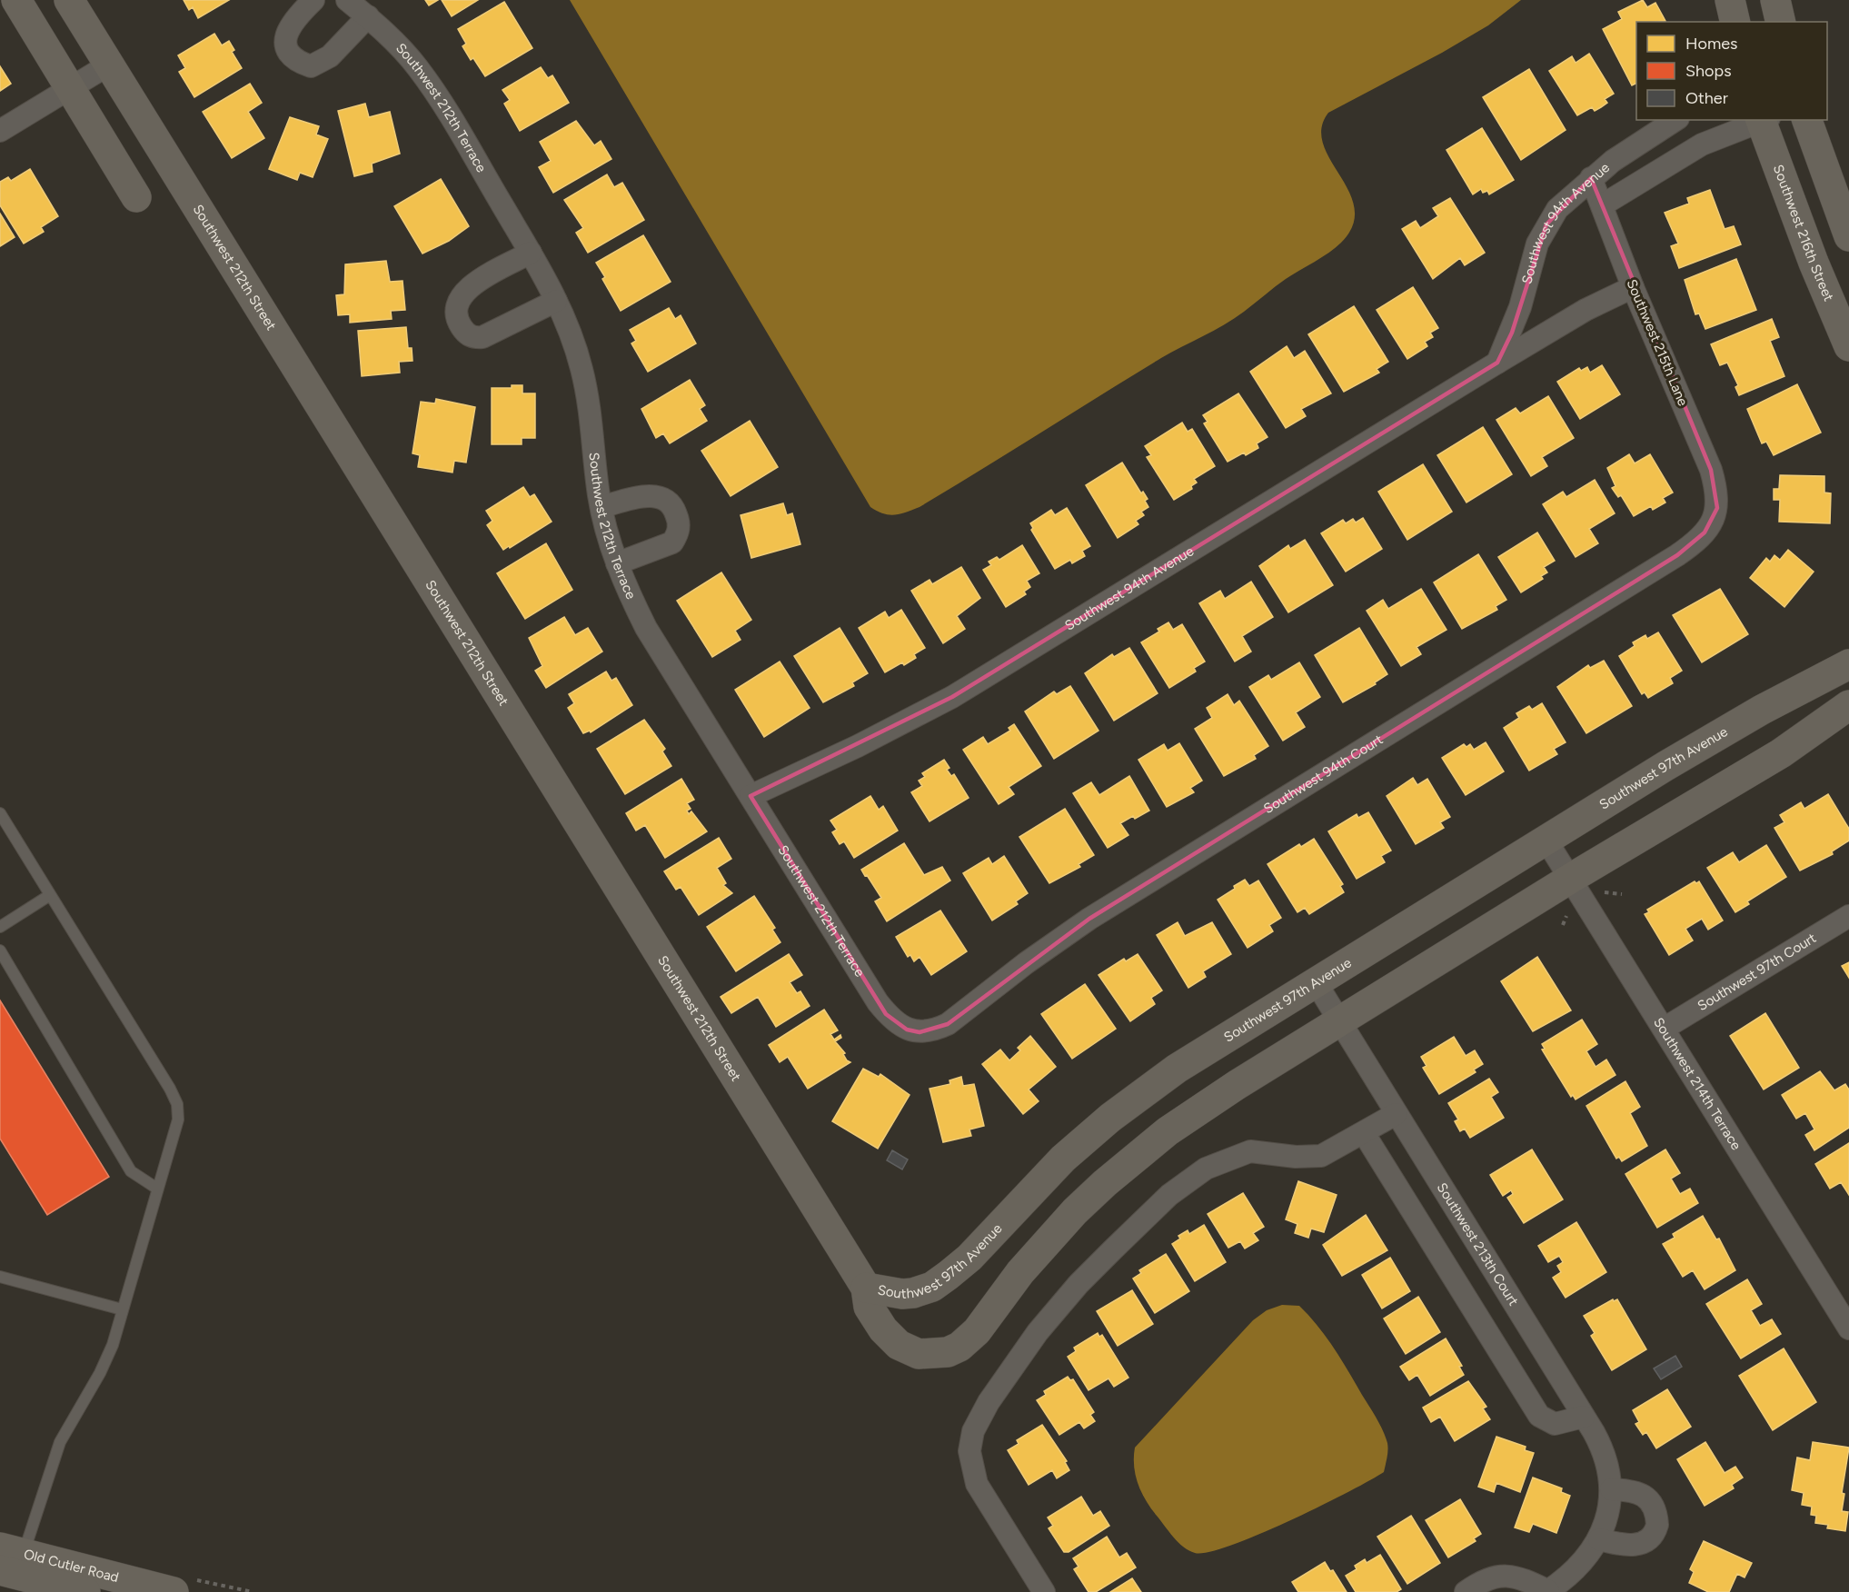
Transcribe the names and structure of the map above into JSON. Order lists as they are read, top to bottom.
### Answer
{
  "streets": {
    "street": [
      "Southwest 212th Terrace",
      "Southwest 94th Avenue",
      "Southwest 216th Street",
      "Southwest 212th Street",
      "Southwest 215th Lane",
      "Southwest 97th Avenue",
      "Southwest 94th Court",
      "Southwest 97th Court",
      "Southwest 214th Terrace",
      "Southwest 213th Court",
      "Old Cutler Road"
    ]
  },
  "crossings": [
    ["Southwest 212th Terrace", "Southwest 94th Avenue"],
    ["Southwest 212th Terrace", "Southwest 94th Court"],
    ["Southwest 94th Avenue", "Southwest 215th Lane"],
    ["Southwest 212th Street", "Southwest 97th Avenue"],
    ["Southwest 215th Lane", "Southwest 94th Court"],
    ["Southwest 97th Avenue", "Southwest 214th Terrace"],
    ["Southwest 97th Avenue", "Southwest 213th Court"],
    ["Southwest 97th Court", "Southwest 214th Terrace"]
  ],
  "legend": ["Homes", "Shops", "Other"]
}
